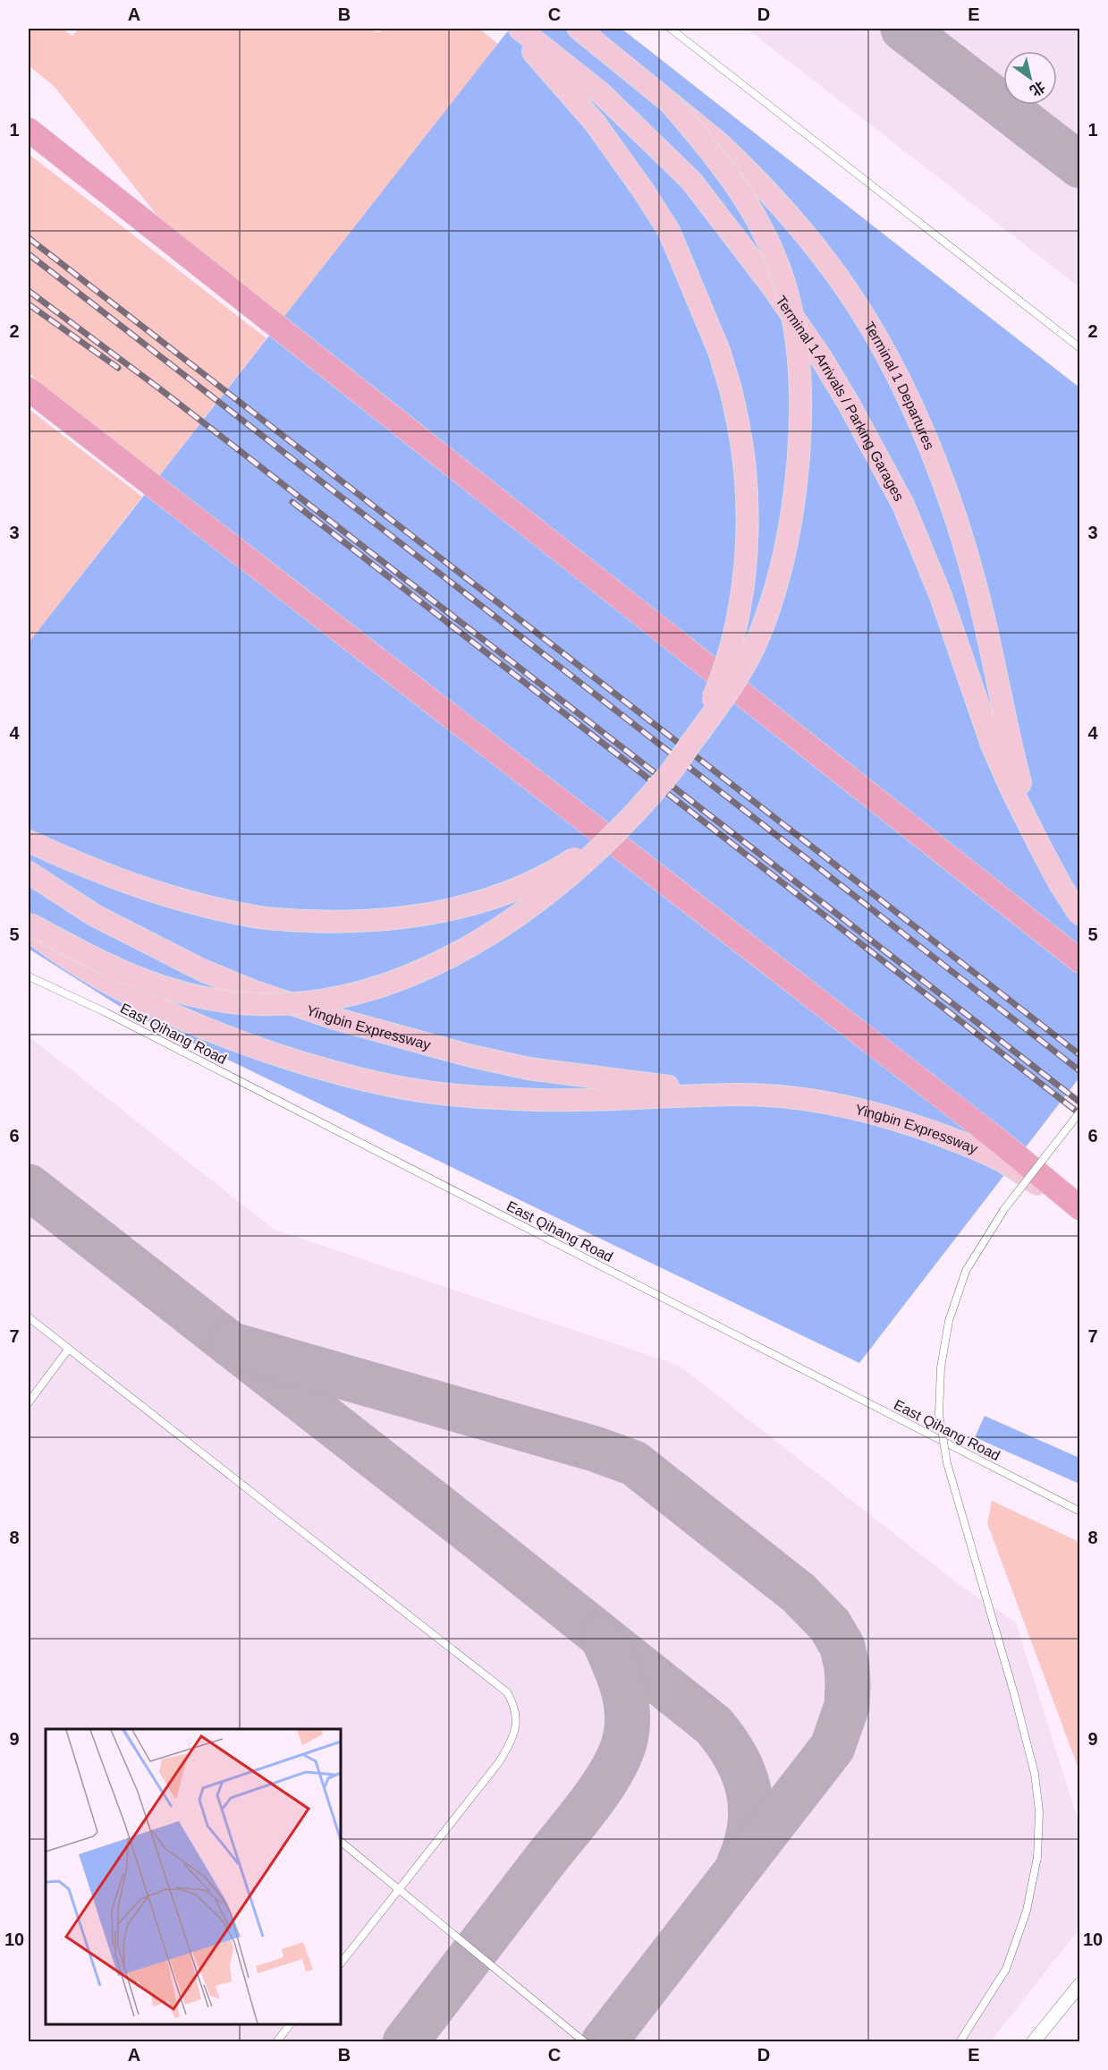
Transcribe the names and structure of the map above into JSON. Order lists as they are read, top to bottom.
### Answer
{
  "streets": {
    "main road": ["Terminal 1 Departures", "Terminal 1 Arrivals / Parking Garages", "Yingbin Expressway"],
    "lane": ["East Qihang Road"]
  },
  "crossings": [
    ["Terminal 1 Departures", "Terminal 1 Arrivals / Parking Garages"]
  ],
  "north": "bottom right",
  "grid": {
    "columns": [
      "A",
      "B",
      "C",
      "D",
      "E"
    ],
    "rows": [
      "1",
      "2",
      "3",
      "4",
      "5",
      "6",
      "7",
      "8",
      "9",
      "10"
    ]
  }
}
